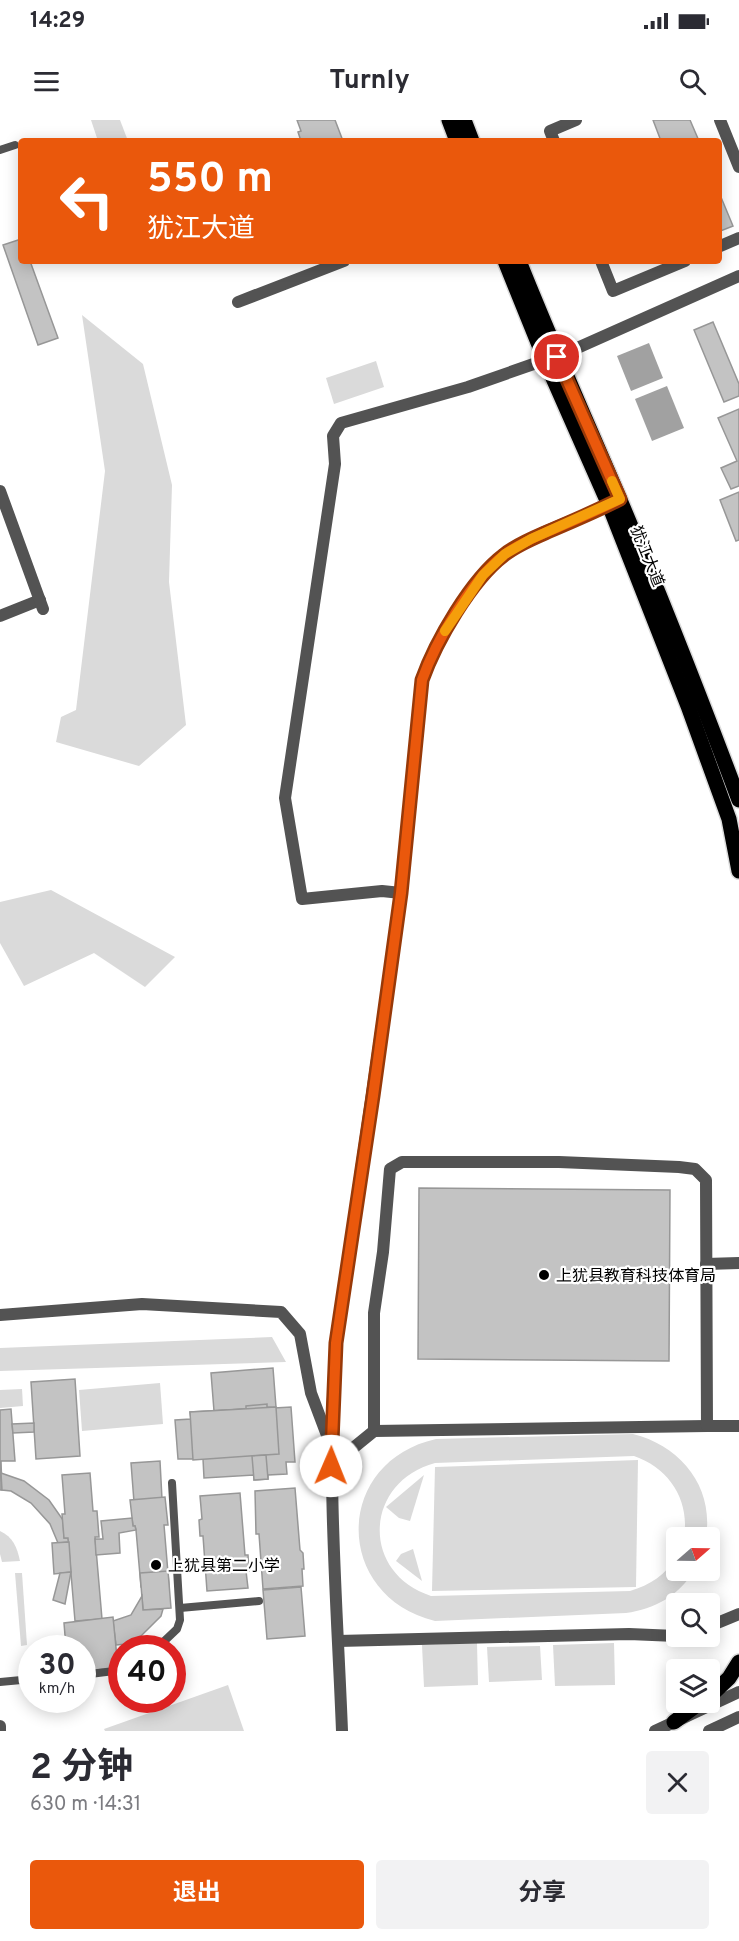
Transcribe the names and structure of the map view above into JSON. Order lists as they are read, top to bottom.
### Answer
{
  "streets": {
    "main road": ["犹江大道"]
  },
  "places": ["上犹县教育科技体育局", "上犹县第二小学"],
  "north": "right",
  "page": {
    "status": "14:29",
    "header": "Turnly",
    "turn": ["550 m", "犹江大道"],
    "speed": "30 km/h",
    "limit": "40",
    "heading": ["2 分钟", "630 m · 14:31"],
    "buttons": ["退出", "分享"]
  }
}
